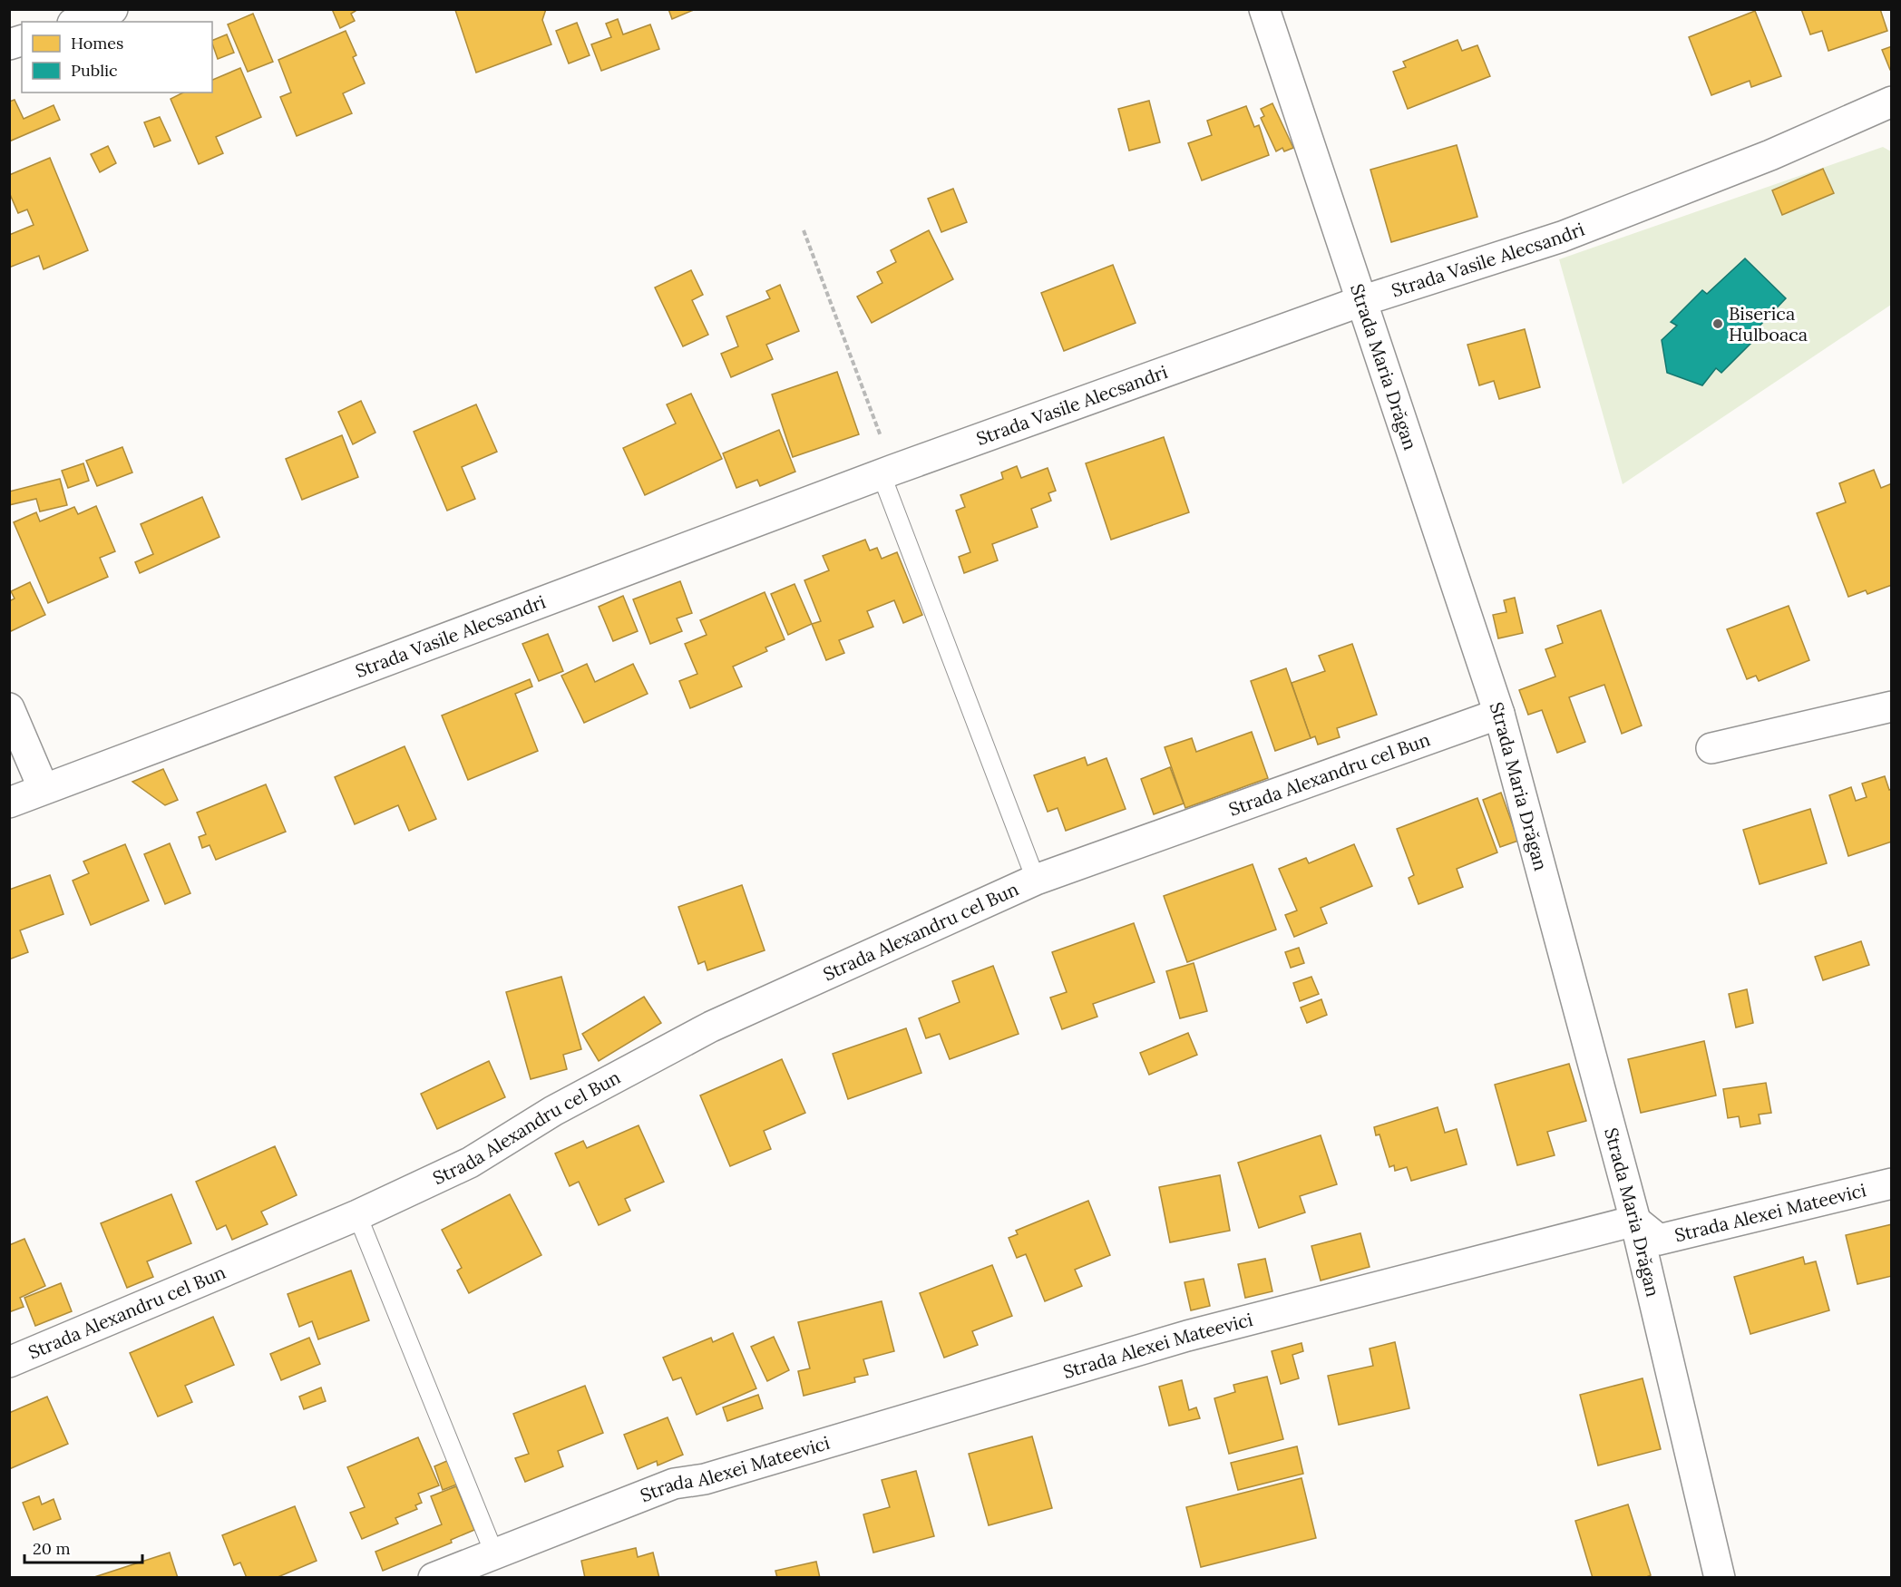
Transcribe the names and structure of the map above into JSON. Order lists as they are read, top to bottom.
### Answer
{
  "streets": {
    "street": [
      "Strada Vasile Alecsandri",
      "Strada Maria Drăgan",
      "Strada Alexandru cel Bun",
      "Strada Alexei Mateevici"
    ]
  },
  "crossings": [
    ["Strada Vasile Alecsandri", "Strada Maria Drăgan"],
    ["Strada Vasile Alecsandri", "Strada Alexandru cel Bun"],
    ["Strada Maria Drăgan", "Strada Alexandru cel Bun"],
    ["Strada Maria Drăgan", "Strada Alexei Mateevici"]
  ],
  "places": ["Biserica Hulboaca"],
  "legend": ["Homes", "Public"],
  "scale_bar": "20 m"
}
